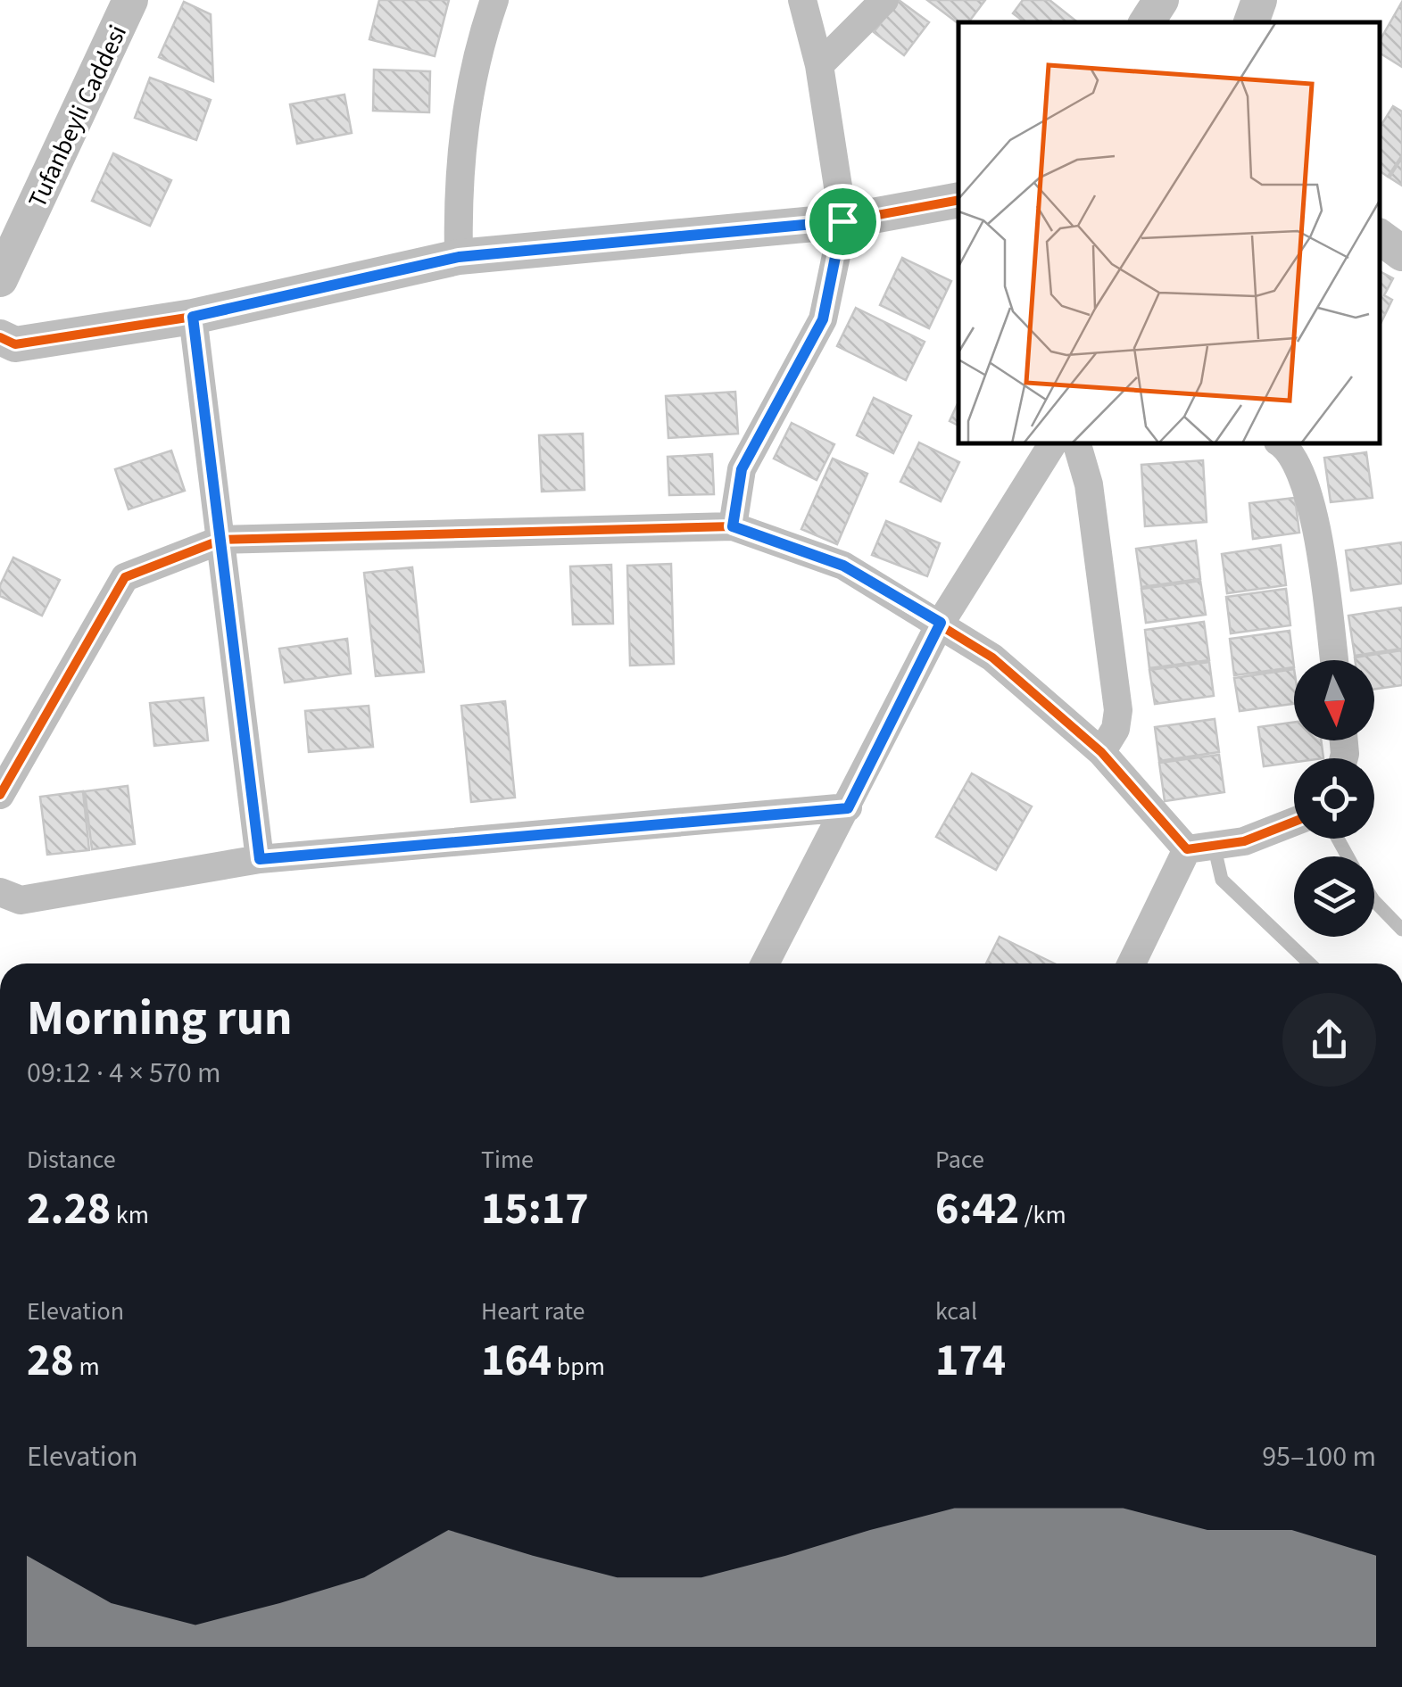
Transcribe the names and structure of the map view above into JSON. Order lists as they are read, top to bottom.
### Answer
{
  "streets": {
    "street": ["Tufanbeyli Caddesi"]
  },
  "north": "bottom",
  "page": {
    "heading": ["Morning run", "09:12 · 4 × 570 m"],
    "stats": [
      ["Distance", "2.28 km"],
      ["Time", "15:17"],
      ["Pace", "6:42 /km"],
      ["Elevation", "28 m"],
      ["Heart rate", "164 bpm"],
      ["kcal", "174"]
    ],
    "chart": ["Elevation", "95–100 m"]
  }
}
